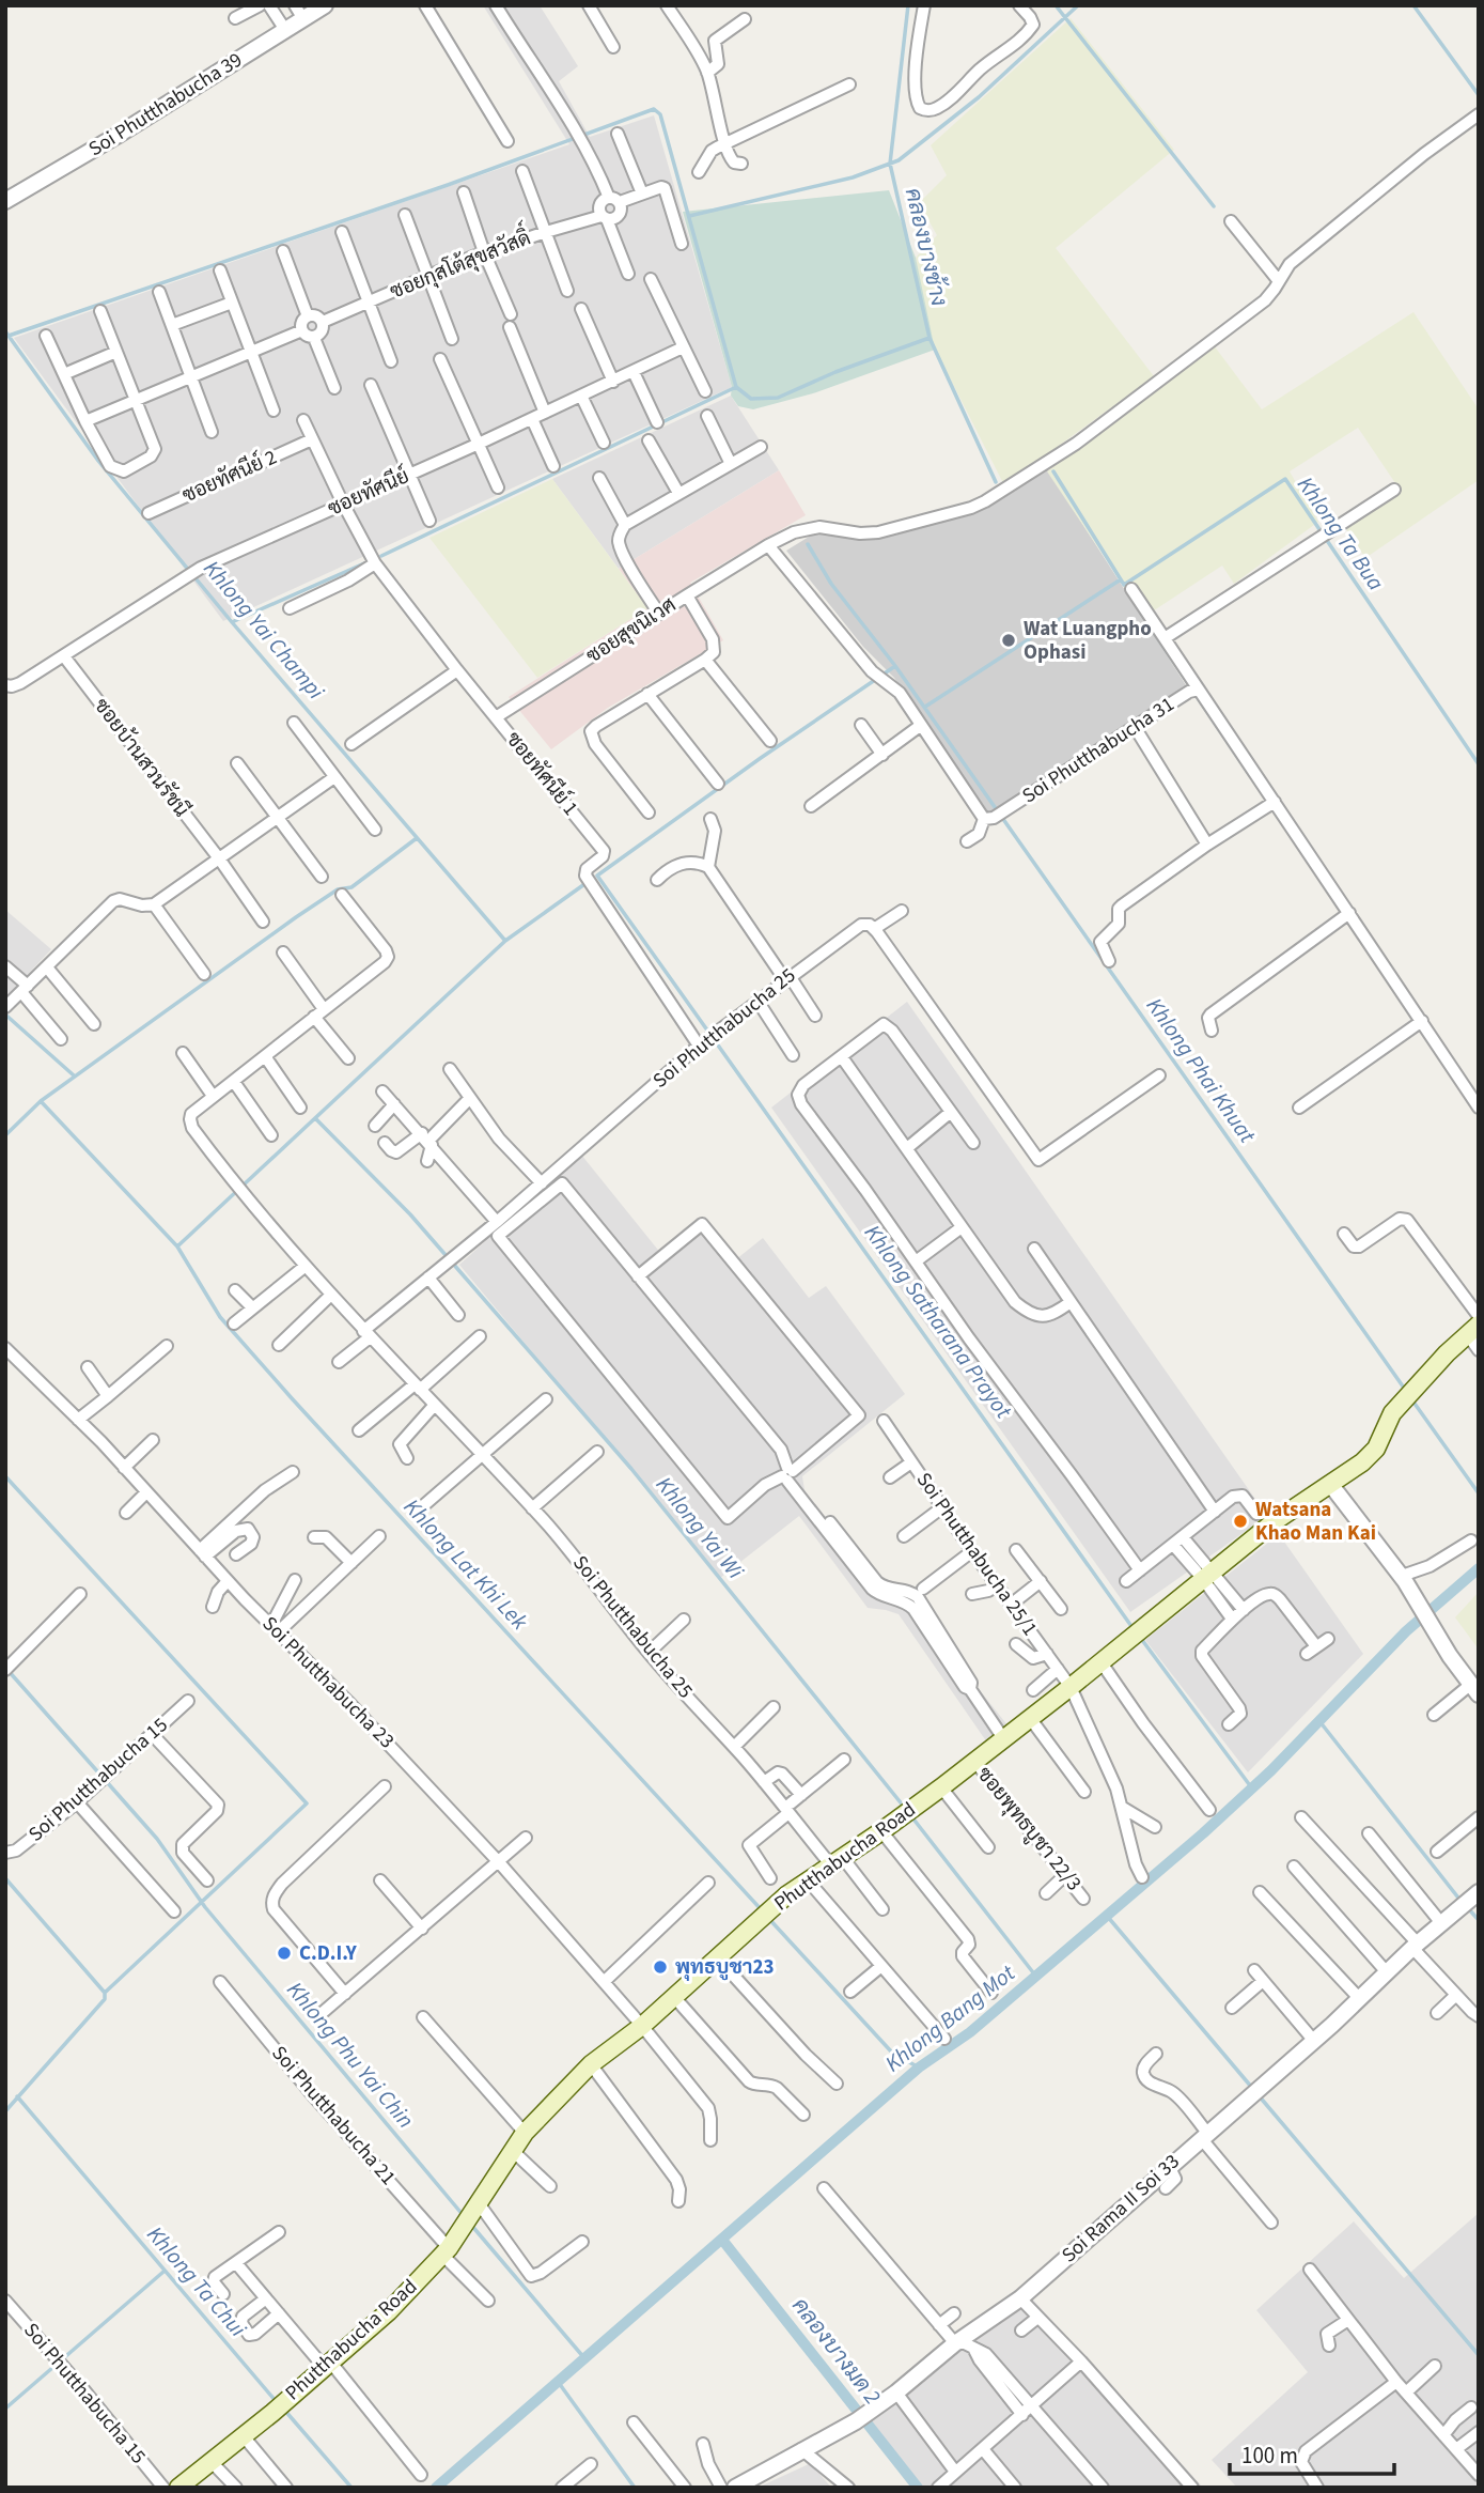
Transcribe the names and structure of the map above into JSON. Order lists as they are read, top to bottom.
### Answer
{
  "streets": {
    "main road": ["Phutthabucha Road"],
    "street": [
      "Soi Phutthabucha 39",
      "ซอยกุสโต้สุขสวัสดิ์",
      "ซอยทัศนีย์ 2",
      "ซอยทัศนีย์",
      "ซอยสุขนิเวศ",
      "Soi Phutthabucha 31",
      "ซอยบ้านสวนรัชนี",
      "ซอยทัศนีย์ 1",
      "Soi Phutthabucha 25",
      "Soi Phutthabucha 25/1",
      "Soi Phutthabucha 23",
      "Soi Phutthabucha 15",
      "ซอยพุทธบูชา 22/3",
      "Soi Phutthabucha 21",
      "Soi Rama II Soi 33"
    ]
  },
  "crossings": [
    ["ซอยทัศนีย์", "ซอยบ้านสวนรัชนี"],
    ["ซอยทัศนีย์", "ซอยทัศนีย์ 1"],
    ["ซอยสุขนิเวศ", "ซอยทัศนีย์ 1"],
    ["ซอยทัศนีย์ 1", "Soi Phutthabucha 25"],
    ["Soi Phutthabucha 25", "Phutthabucha Road"],
    ["Soi Phutthabucha 25/1", "Phutthabucha Road"],
    ["Soi Phutthabucha 23", "Phutthabucha Road"],
    ["ซอยพุทธบูชา 22/3", "Phutthabucha Road"],
    ["Phutthabucha Road", "Soi Phutthabucha 21"]
  ],
  "water": [
    "คลองบางช้าง",
    "Khlong Ta Bua",
    "Khlong Yai Champi",
    "Khlong Phai Khuat",
    "Khlong Satharana Prayot",
    "Khlong Yai Wi",
    "Khlong Lat Khi Lek",
    "Khlong Bang Mot",
    "Khlong Phu Yai Chin",
    "Khlong Ta Chui",
    "คลองบางมด 2"
  ],
  "places": [
    "Wat Luangpho Ophasi",
    "Watsana Khao Man Kai",
    "C.D.I.Y",
    "พุทธบูชา23"
  ],
  "scale_bar": "100 m"
}
